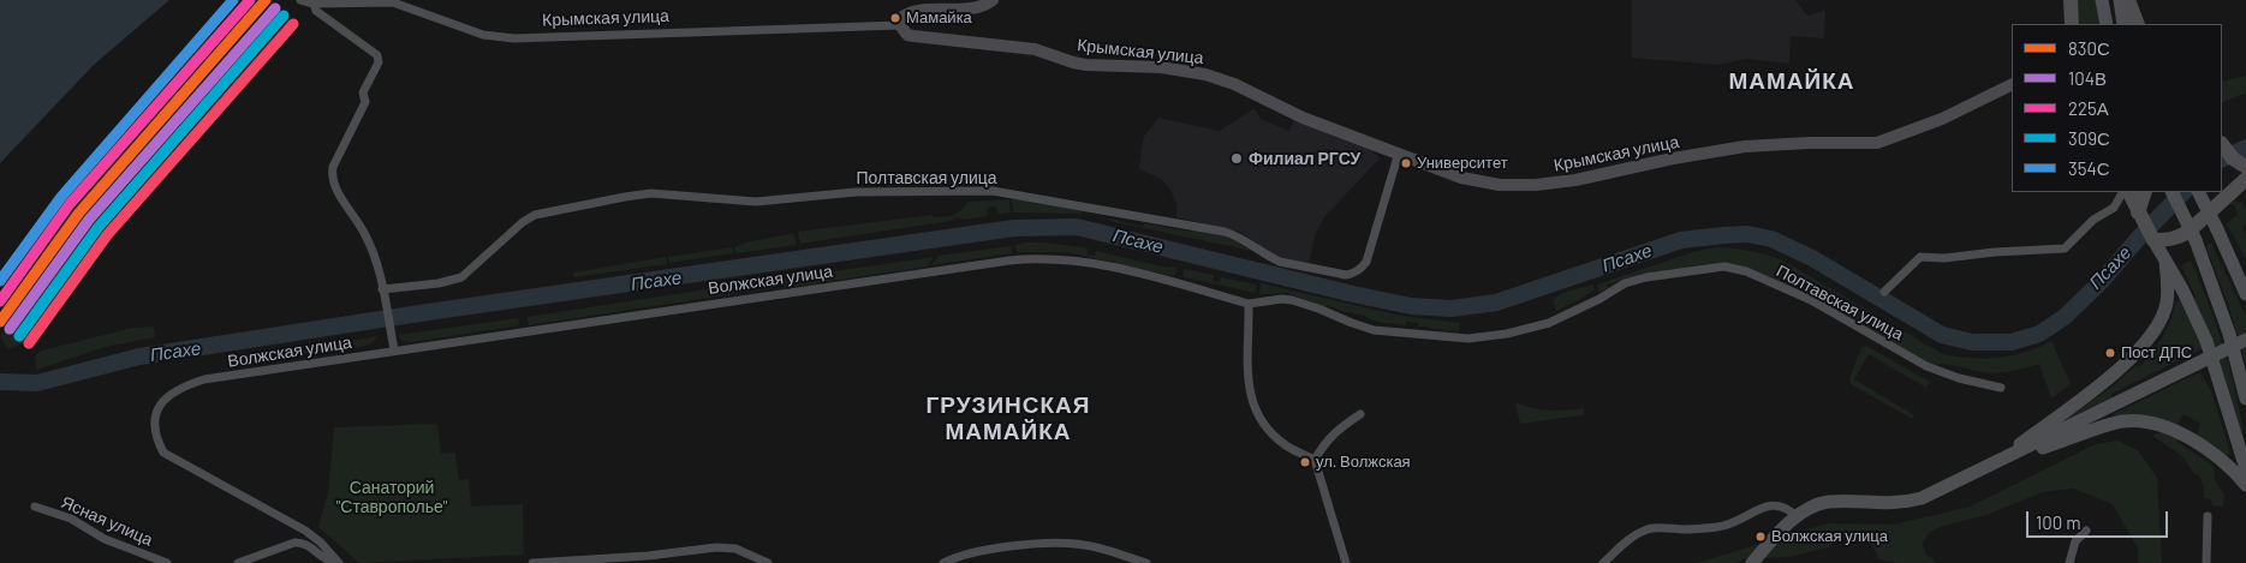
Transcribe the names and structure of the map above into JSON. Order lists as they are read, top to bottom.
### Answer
{
  "streets": {
    "street": [
      "Крымская улица",
      "Полтавская улица",
      "Волжская улица",
      "Ясная улица"
    ]
  },
  "crossings": [
    ["Крымская улица", "Полтавская улица"],
    ["Крымская улица", "Волжская улица"],
    ["Полтавская улица", "Волжская улица"]
  ],
  "districts": ["МАМАЙКА", "ГРУЗИНСКАЯ МАМАЙКА"],
  "water": ["Псахе"],
  "parks": ["Санаторий \"Ставрополье\""],
  "places": [
    "Мамайка",
    "Филиал РГСУ",
    "Университет",
    "Пост ДПС",
    "ул. Волжская",
    "Волжская улица"
  ],
  "lines": [
    "transit line 830С",
    "transit line 225А",
    "transit line 354С",
    "transit line 104В",
    "transit line 309С"
  ],
  "legend": [
    "830С",
    "104В",
    "225А",
    "309С",
    "354С"
  ],
  "scale_bar": "100 m"
}
